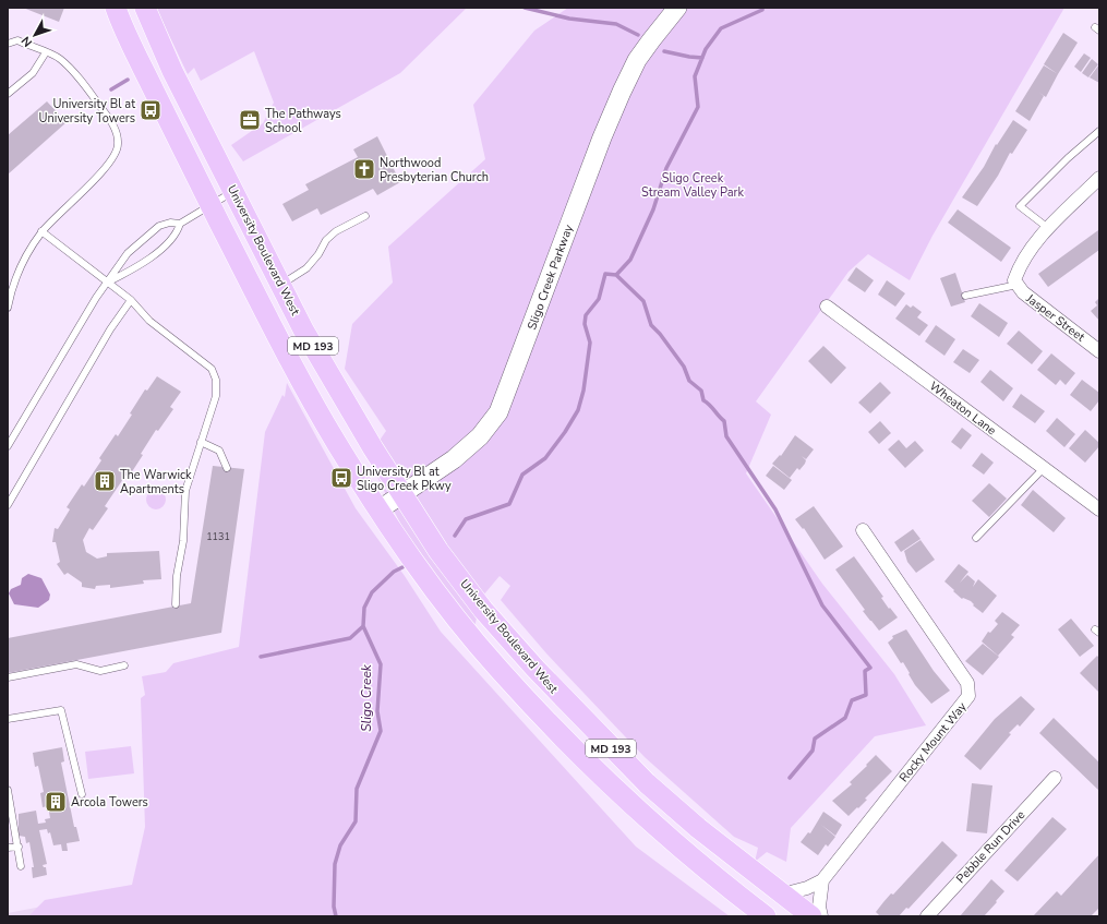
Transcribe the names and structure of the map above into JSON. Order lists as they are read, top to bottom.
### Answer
{
  "streets": {
    "main road": ["University Boulevard West", "MD 193"],
    "street": [
      "Sligo Creek Parkway",
      "Jasper Street",
      "Wheaton Lane",
      "Rocky Mount Way",
      "Pebble Run Drive"
    ]
  },
  "crossings": [
    ["University Boulevard West", "Sligo Creek Parkway"],
    ["University Boulevard West", "Rocky Mount Way"],
    ["Sligo Creek Parkway", "MD 193"]
  ],
  "water": ["Sligo Creek"],
  "parks": ["Sligo Creek Stream Valley Park"],
  "places": {
    "bus stop": ["University Bl at University Towers", "University Bl at Sligo Creek Pkwy"],
    "office": ["The Pathways School"],
    "church": ["Northwood Presbyterian Church"],
    "building": ["The Warwick Apartments", "Arcola Towers"]
  },
  "house_numbers": ["1131"],
  "north": "bottom left"
}
